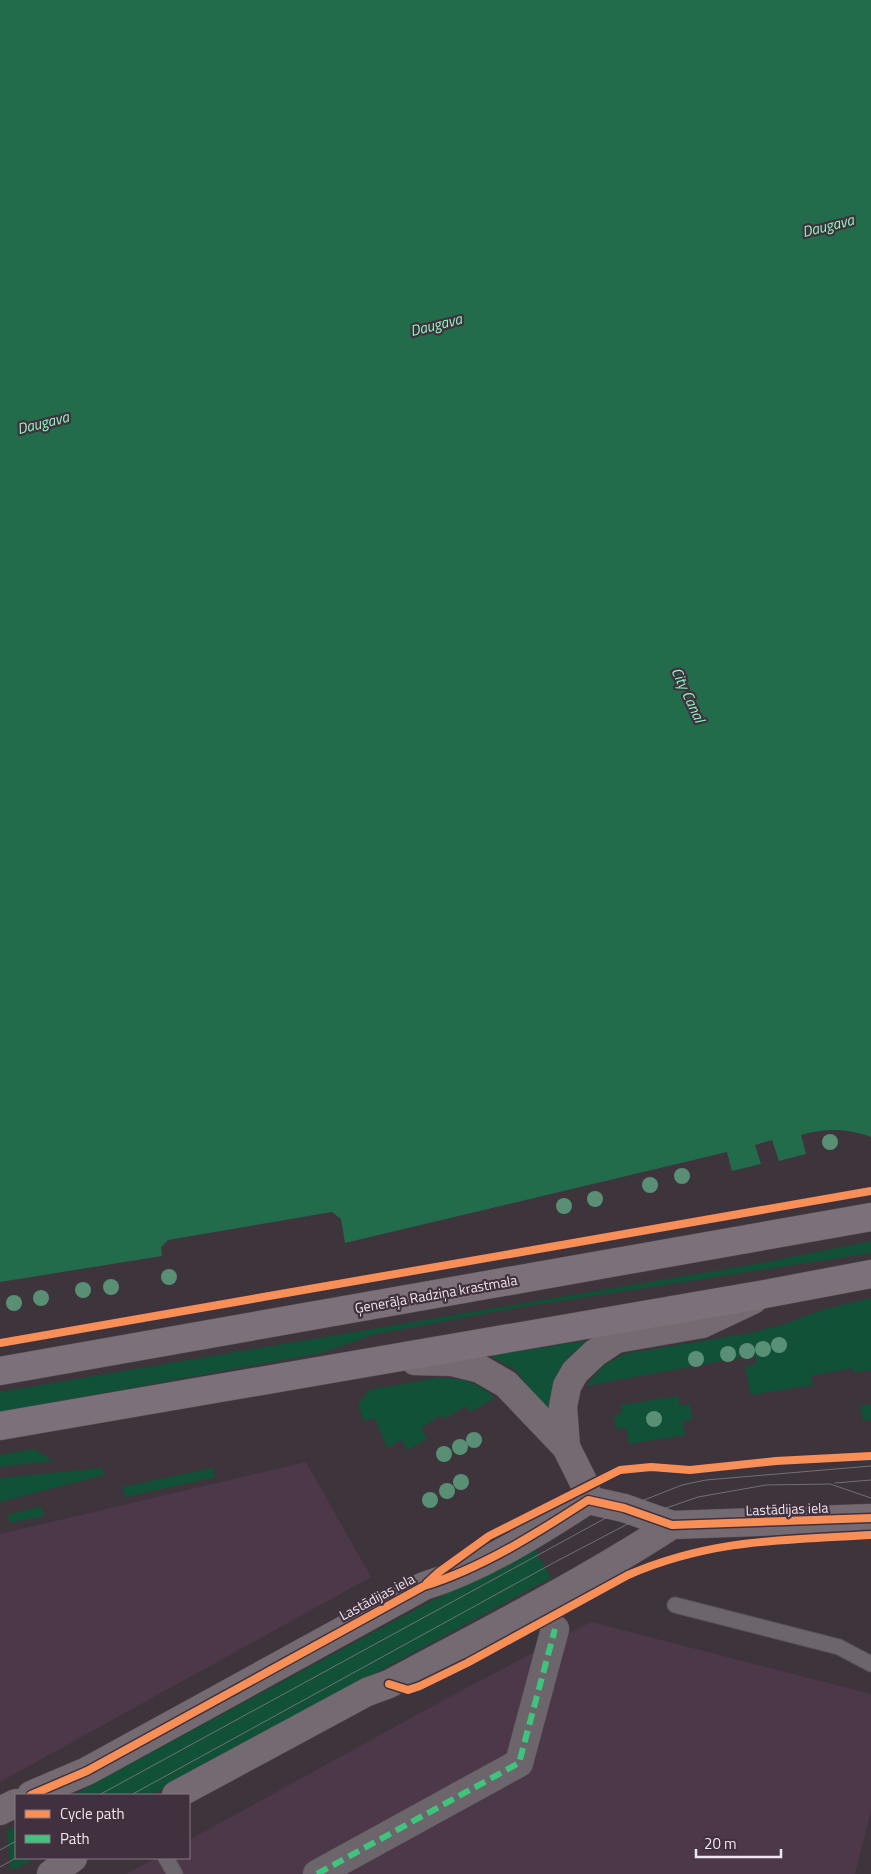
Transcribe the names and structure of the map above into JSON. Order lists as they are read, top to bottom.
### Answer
{
  "streets": {
    "main road": ["Ģenerāļa Radziņa krastmala"],
    "street": ["Lastādijas iela"]
  },
  "water": ["Daugava", "City Canal"],
  "legend": ["Cycle path", "Path"],
  "scale_bar": "20 m"
}
